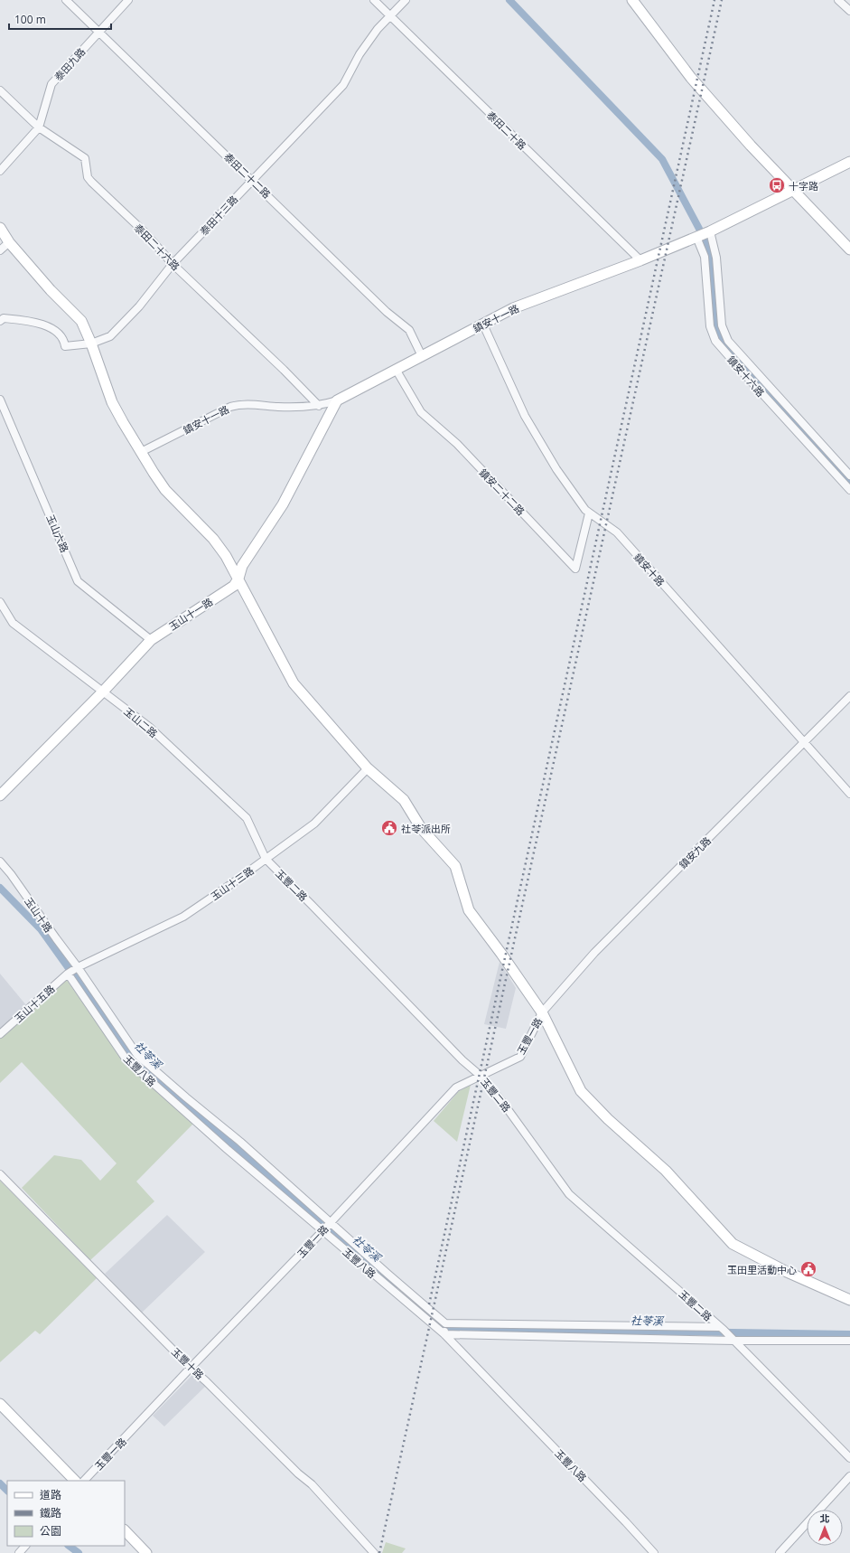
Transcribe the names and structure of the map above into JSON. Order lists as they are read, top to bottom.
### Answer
{
  "streets": {
    "street": [
      "泰田九路",
      "泰田二十路",
      "泰田二十二路",
      "泰田十三路",
      "泰田二十六路",
      "鎮安十一路",
      "鎮安十六路",
      "鎮安二十二路",
      "玉山六路",
      "鎮安十路",
      "玉山十一路",
      "玉山二路",
      "鎮安九路",
      "玉山十三路",
      "玉豐二路",
      "玉山十路",
      "玉山十五路",
      "玉豐一路",
      "玉豐八路",
      "玉豐十路"
    ]
  },
  "crossings": [
    ["泰田九路", "泰田二十二路"],
    ["泰田九路", "泰田二十六路"],
    ["泰田二十路", "泰田十三路"],
    ["泰田二十路", "鎮安十一路"],
    ["泰田二十二路", "泰田十三路"],
    ["泰田二十二路", "鎮安十一路"],
    ["泰田十三路", "泰田二十六路"],
    ["泰田二十六路", "鎮安十一路"],
    ["鎮安十一路", "鎮安十六路"],
    ["鎮安十一路", "鎮安二十二路"],
    ["鎮安十一路", "鎮安十路"],
    ["鎮安十一路", "玉山十一路"],
    ["鎮安二十二路", "鎮安十路"],
    ["玉山六路", "玉山十一路"],
    ["鎮安十路", "鎮安九路"],
    ["玉山十一路", "玉山二路"],
    ["玉山二路", "玉山十三路"],
    ["玉山二路", "玉豐二路"],
    ["鎮安九路", "玉豐一路"],
    ["玉山十三路", "玉豐二路"],
    ["玉山十三路", "玉山十路"],
    ["玉山十三路", "玉山十五路"],
    ["玉山十三路", "玉豐八路"],
    ["玉豐二路", "玉豐一路"],
    ["玉山十路", "玉山十五路"],
    ["玉山十路", "玉豐八路"],
    ["玉山十五路", "玉豐八路"],
    ["玉豐一路", "玉豐八路"],
    ["玉豐一路", "玉豐十路"]
  ],
  "water": ["社苓溪"],
  "places": {
    "bus stop": ["十字路"],
    "public building": ["社苓派出所", "玉田里活動中心"]
  },
  "legend": ["道路", "鐵路", "公園"],
  "scale_bar": "100 m",
  "north": "top"
}
